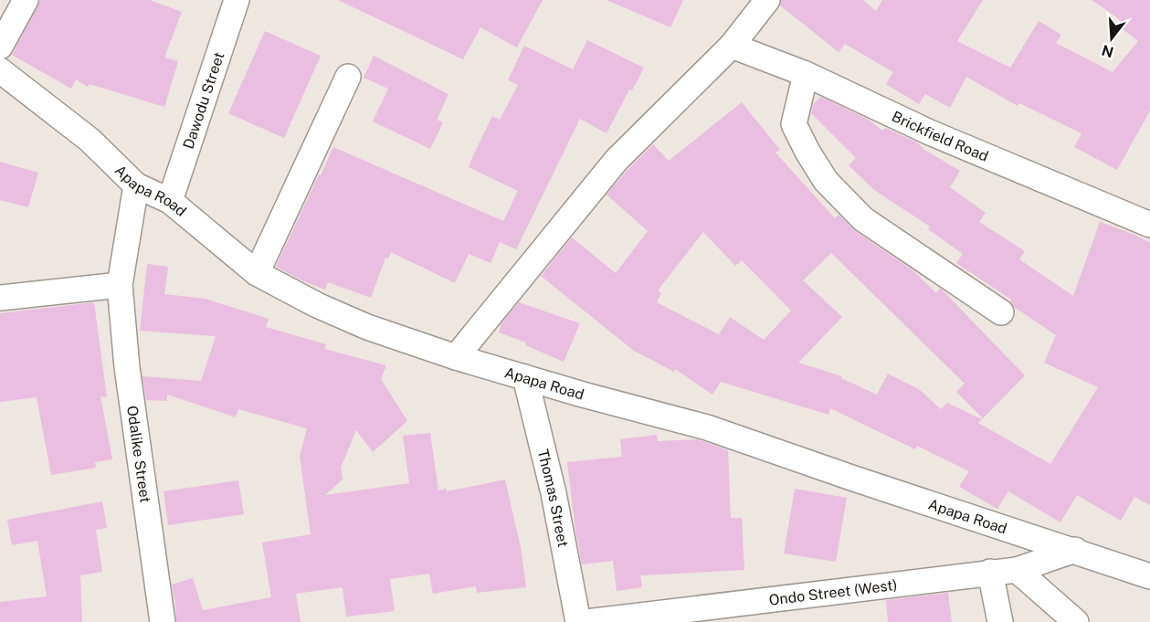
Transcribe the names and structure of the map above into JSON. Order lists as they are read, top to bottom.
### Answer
{
  "streets": {
    "street": [
      "Dawodu Street",
      "Brickfield Road",
      "Apapa Road",
      "Odalike Street",
      "Thomas Street",
      "Ondo Street (West)"
    ]
  },
  "crossings": [
    ["Dawodu Street", "Apapa Road"],
    ["Apapa Road", "Odalike Street"],
    ["Apapa Road", "Thomas Street"],
    ["Apapa Road", "Ondo Street (West)"]
  ],
  "north": "bottom"
}
